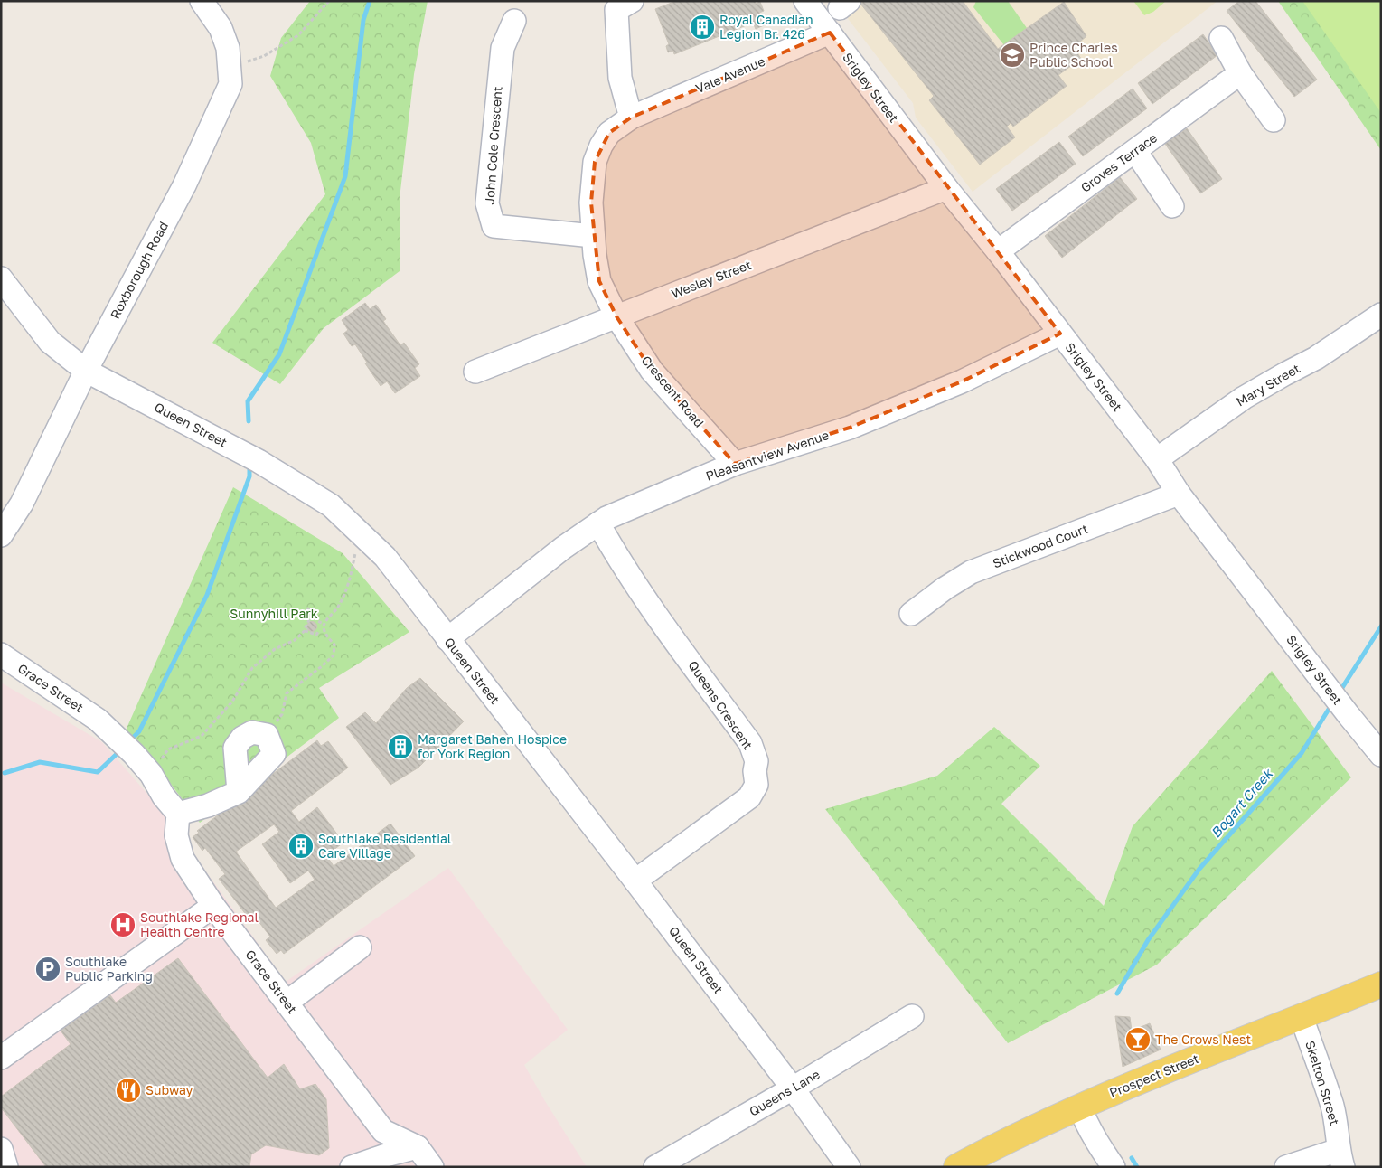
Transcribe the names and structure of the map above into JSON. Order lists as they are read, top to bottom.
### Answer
{
  "streets": {
    "main road": ["Prospect Street"],
    "street": [
      "Vale Avenue",
      "Srigley Street",
      "John Cole Crescent",
      "Groves Terrace",
      "Roxborough Road",
      "Wesley Street",
      "Mary Street",
      "Crescent Road",
      "Queen Street",
      "Pleasantview Avenue",
      "Stickwood Court",
      "Grace Street",
      "Queens Crescent",
      "Skelton Street",
      "Queens Lane"
    ]
  },
  "crossings": [
    ["Vale Avenue", "Srigley Street"],
    ["Vale Avenue", "Crescent Road"],
    ["Srigley Street", "Groves Terrace"],
    ["Srigley Street", "Wesley Street"],
    ["Srigley Street", "Mary Street"],
    ["Srigley Street", "Pleasantview Avenue"],
    ["Srigley Street", "Stickwood Court"],
    ["John Cole Crescent", "Crescent Road"],
    ["Roxborough Road", "Queen Street"],
    ["Wesley Street", "Crescent Road"],
    ["Crescent Road", "Pleasantview Avenue"],
    ["Queen Street", "Pleasantview Avenue"],
    ["Queen Street", "Queens Crescent"],
    ["Queen Street", "Queens Lane"],
    ["Pleasantview Avenue", "Queens Crescent"],
    ["Prospect Street", "Skelton Street"]
  ],
  "water": ["Bogart Creek"],
  "parks": ["Sunnyhill Park"],
  "places": {
    "building": ["Royal Canadian Legion Br. 426", "Margaret Bahen Hospice for York Region", "Southlake Residential Care Village"],
    "school or university": ["Prince Charles Public School"],
    "hospital": ["Southlake Regional Health Centre"],
    "parking": ["Southlake Public Parking"],
    "bar": ["The Crows Nest"],
    "restaurant": ["Subway"]
  }
}
